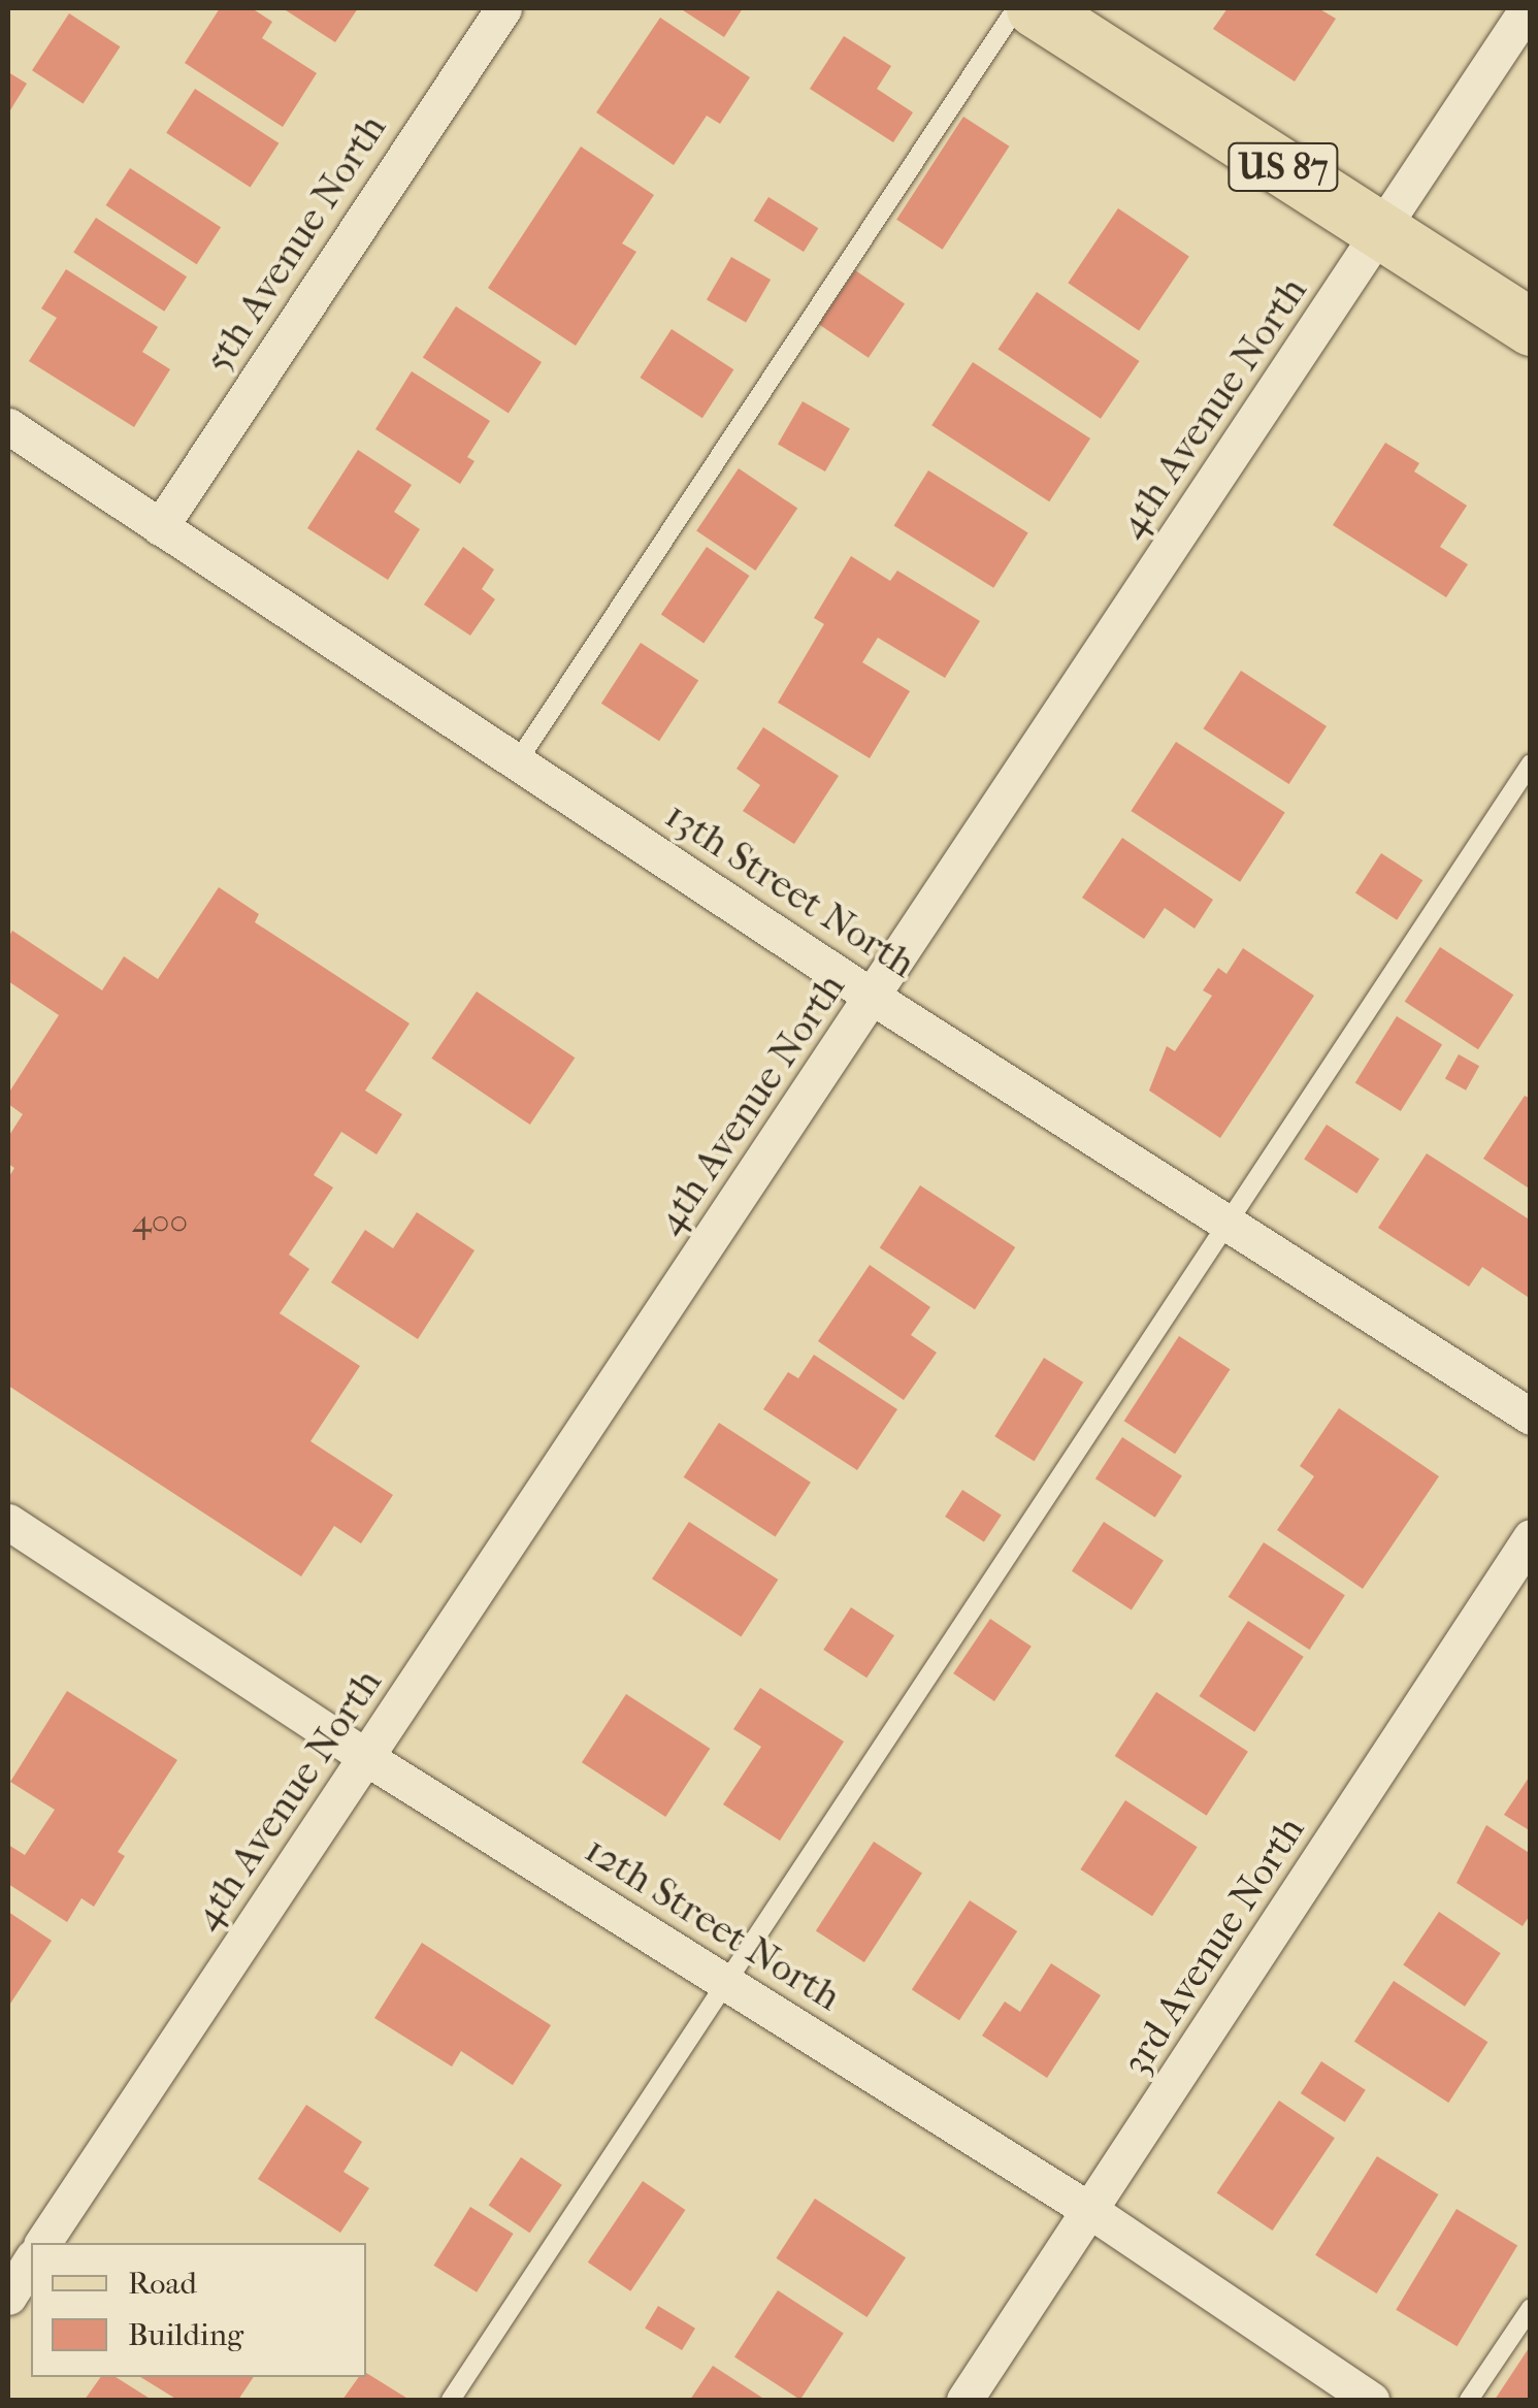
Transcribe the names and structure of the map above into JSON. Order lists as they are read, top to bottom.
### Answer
{
  "streets": {
    "main road": ["US 87"],
    "street": [
      "5th Avenue North",
      "4th Avenue North",
      "13th Street North",
      "12th Street North",
      "3rd Avenue North"
    ]
  },
  "crossings": [
    ["US 87", "4th Avenue North"],
    ["5th Avenue North", "13th Street North"],
    ["4th Avenue North", "13th Street North"],
    ["4th Avenue North", "12th Street North"],
    ["12th Street North", "3rd Avenue North"]
  ],
  "house_numbers": ["400"],
  "legend": ["Road", "Building"]
}
